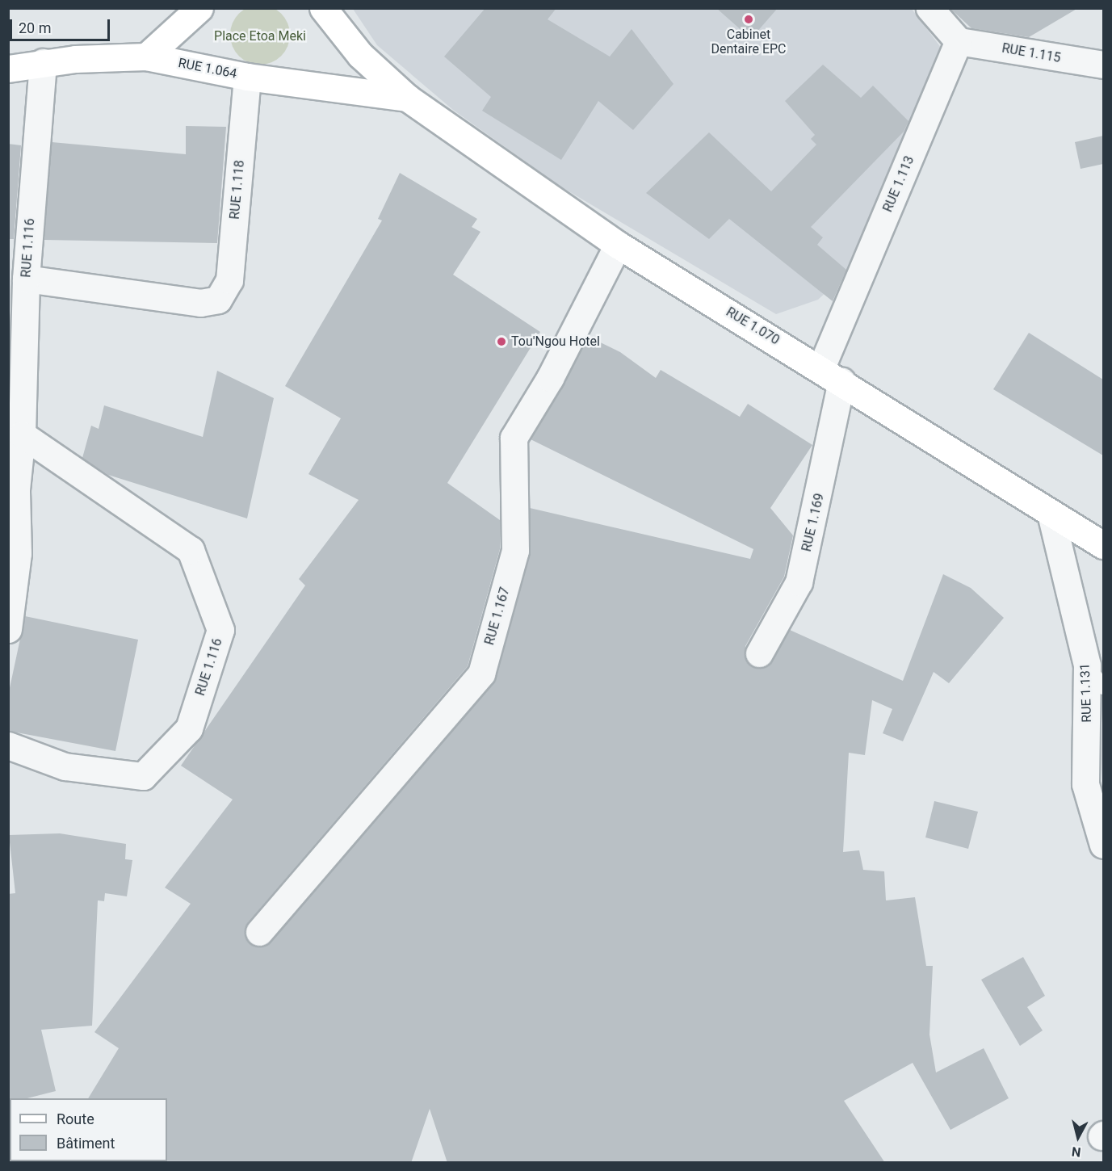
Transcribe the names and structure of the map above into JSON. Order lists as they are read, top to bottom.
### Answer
{
  "streets": {
    "main road": ["RUE 1.064", "RUE 1.070"],
    "street": [
      "RUE 1.115",
      "RUE 1.113",
      "RUE 1.118",
      "RUE 1.116",
      "RUE 1.169",
      "RUE 1.167",
      "RUE 1.131"
    ]
  },
  "crossings": [
    ["RUE 1.115", "RUE 1.113"],
    ["RUE 1.064", "RUE 1.118"],
    ["RUE 1.064", "RUE 1.116"],
    ["RUE 1.064", "RUE 1.070"],
    ["RUE 1.113", "RUE 1.070"],
    ["RUE 1.113", "RUE 1.169"],
    ["RUE 1.118", "RUE 1.116"],
    ["RUE 1.070", "RUE 1.169"],
    ["RUE 1.070", "RUE 1.167"],
    ["RUE 1.070", "RUE 1.131"]
  ],
  "parks": ["Place Etoa Meki"],
  "places": ["Cabinet Dentaire EPC", "Tou'Ngou Hotel"],
  "legend": ["Route", "Bâtiment"],
  "scale_bar": "20 m",
  "north": "bottom"
}
